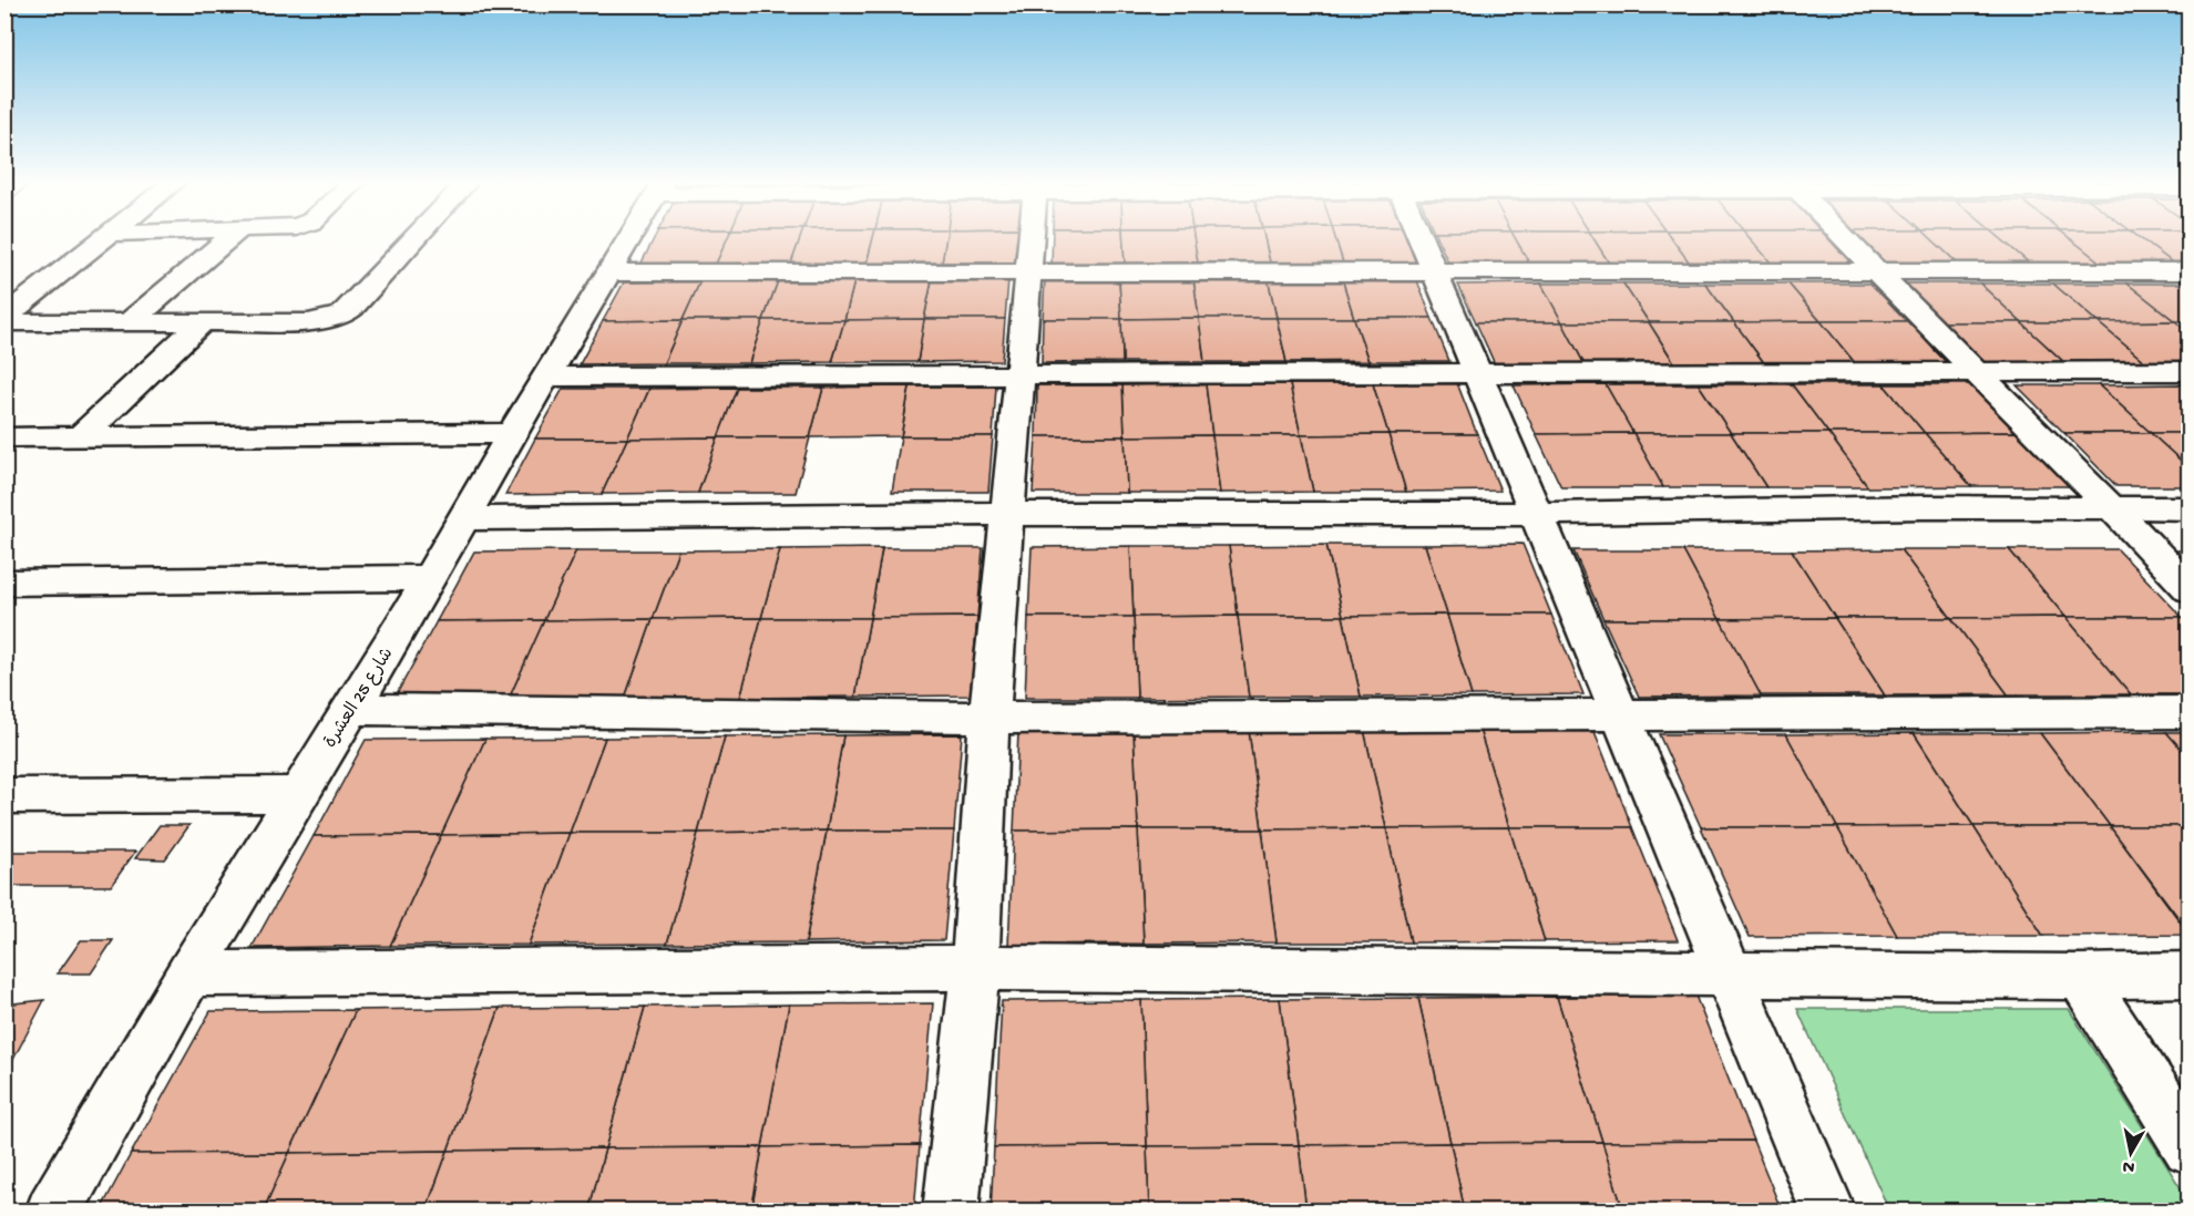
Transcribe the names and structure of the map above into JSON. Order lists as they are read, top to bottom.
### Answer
{
  "streets": {
    "street": ["شارع 25 العشرة"]
  },
  "north": "bottom"
}
